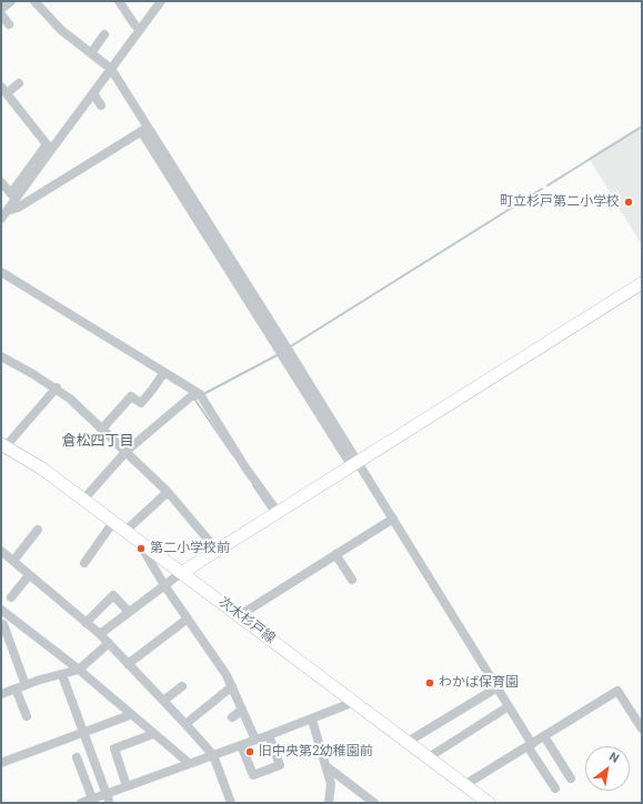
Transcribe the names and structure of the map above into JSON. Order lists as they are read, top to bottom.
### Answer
{
  "streets": {
    "main road": ["次木杉戸線"]
  },
  "districts": ["倉松四丁目"],
  "places": [
    "町立杉戸第二小学校",
    "第二小学校前",
    "わかば保育園",
    "旧中央第2幼稚園前"
  ],
  "north": "top right"
}
